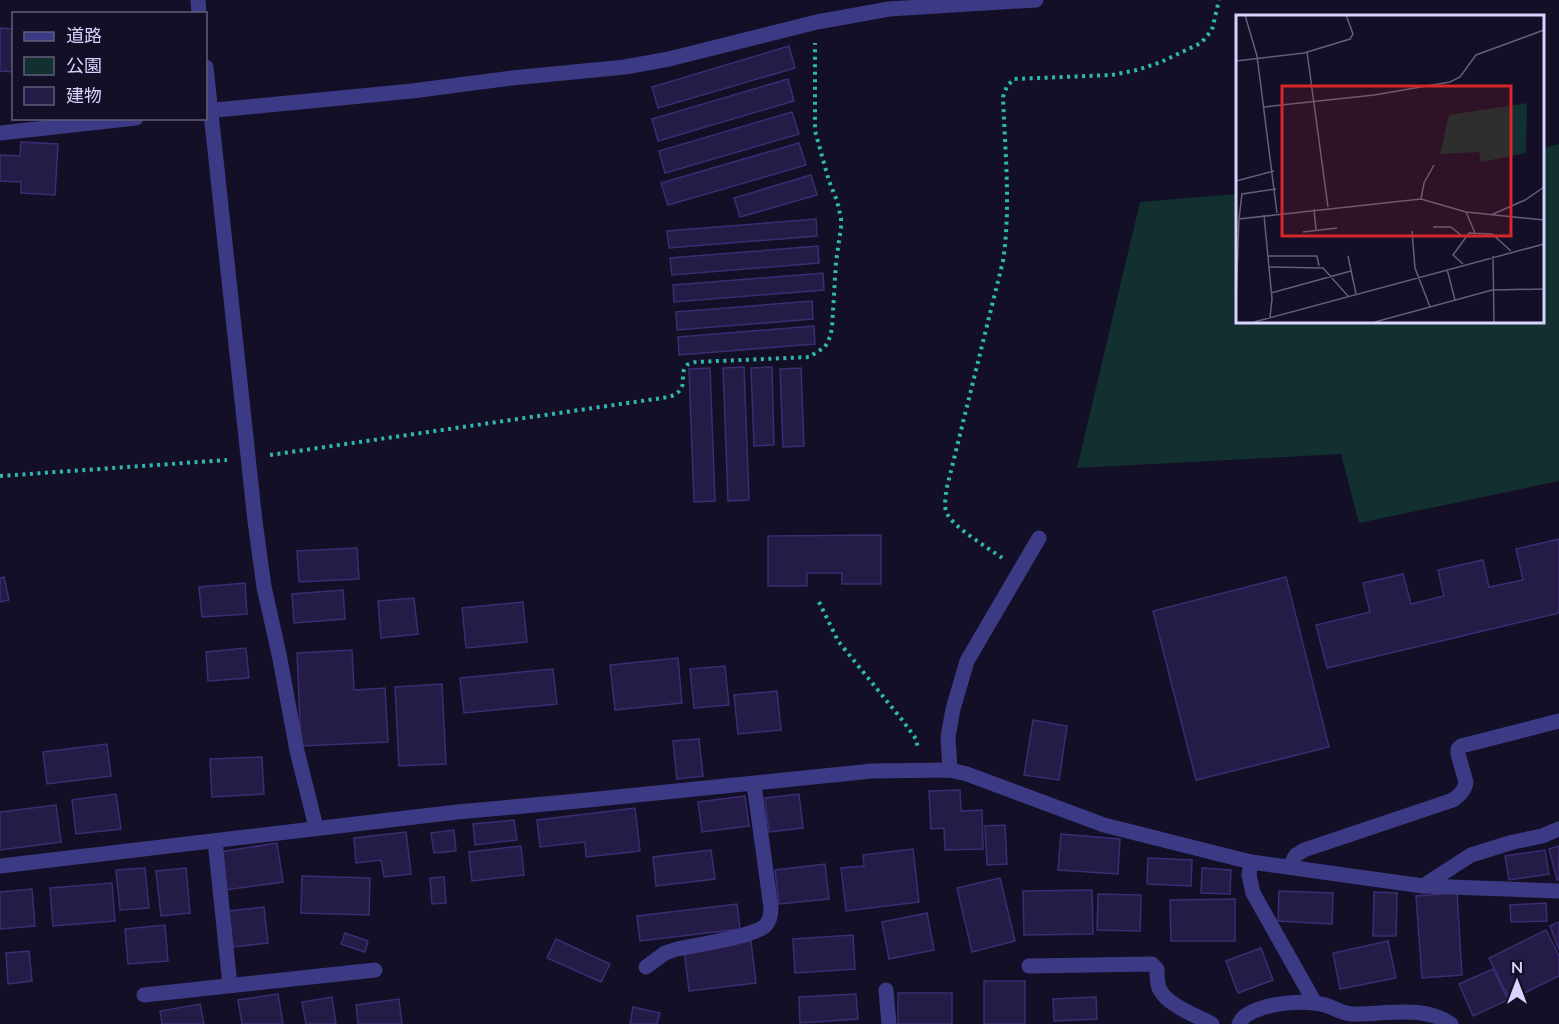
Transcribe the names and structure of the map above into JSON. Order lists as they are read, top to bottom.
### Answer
{
  "legend": ["道路", "公園", "建物"],
  "north": "top"
}
